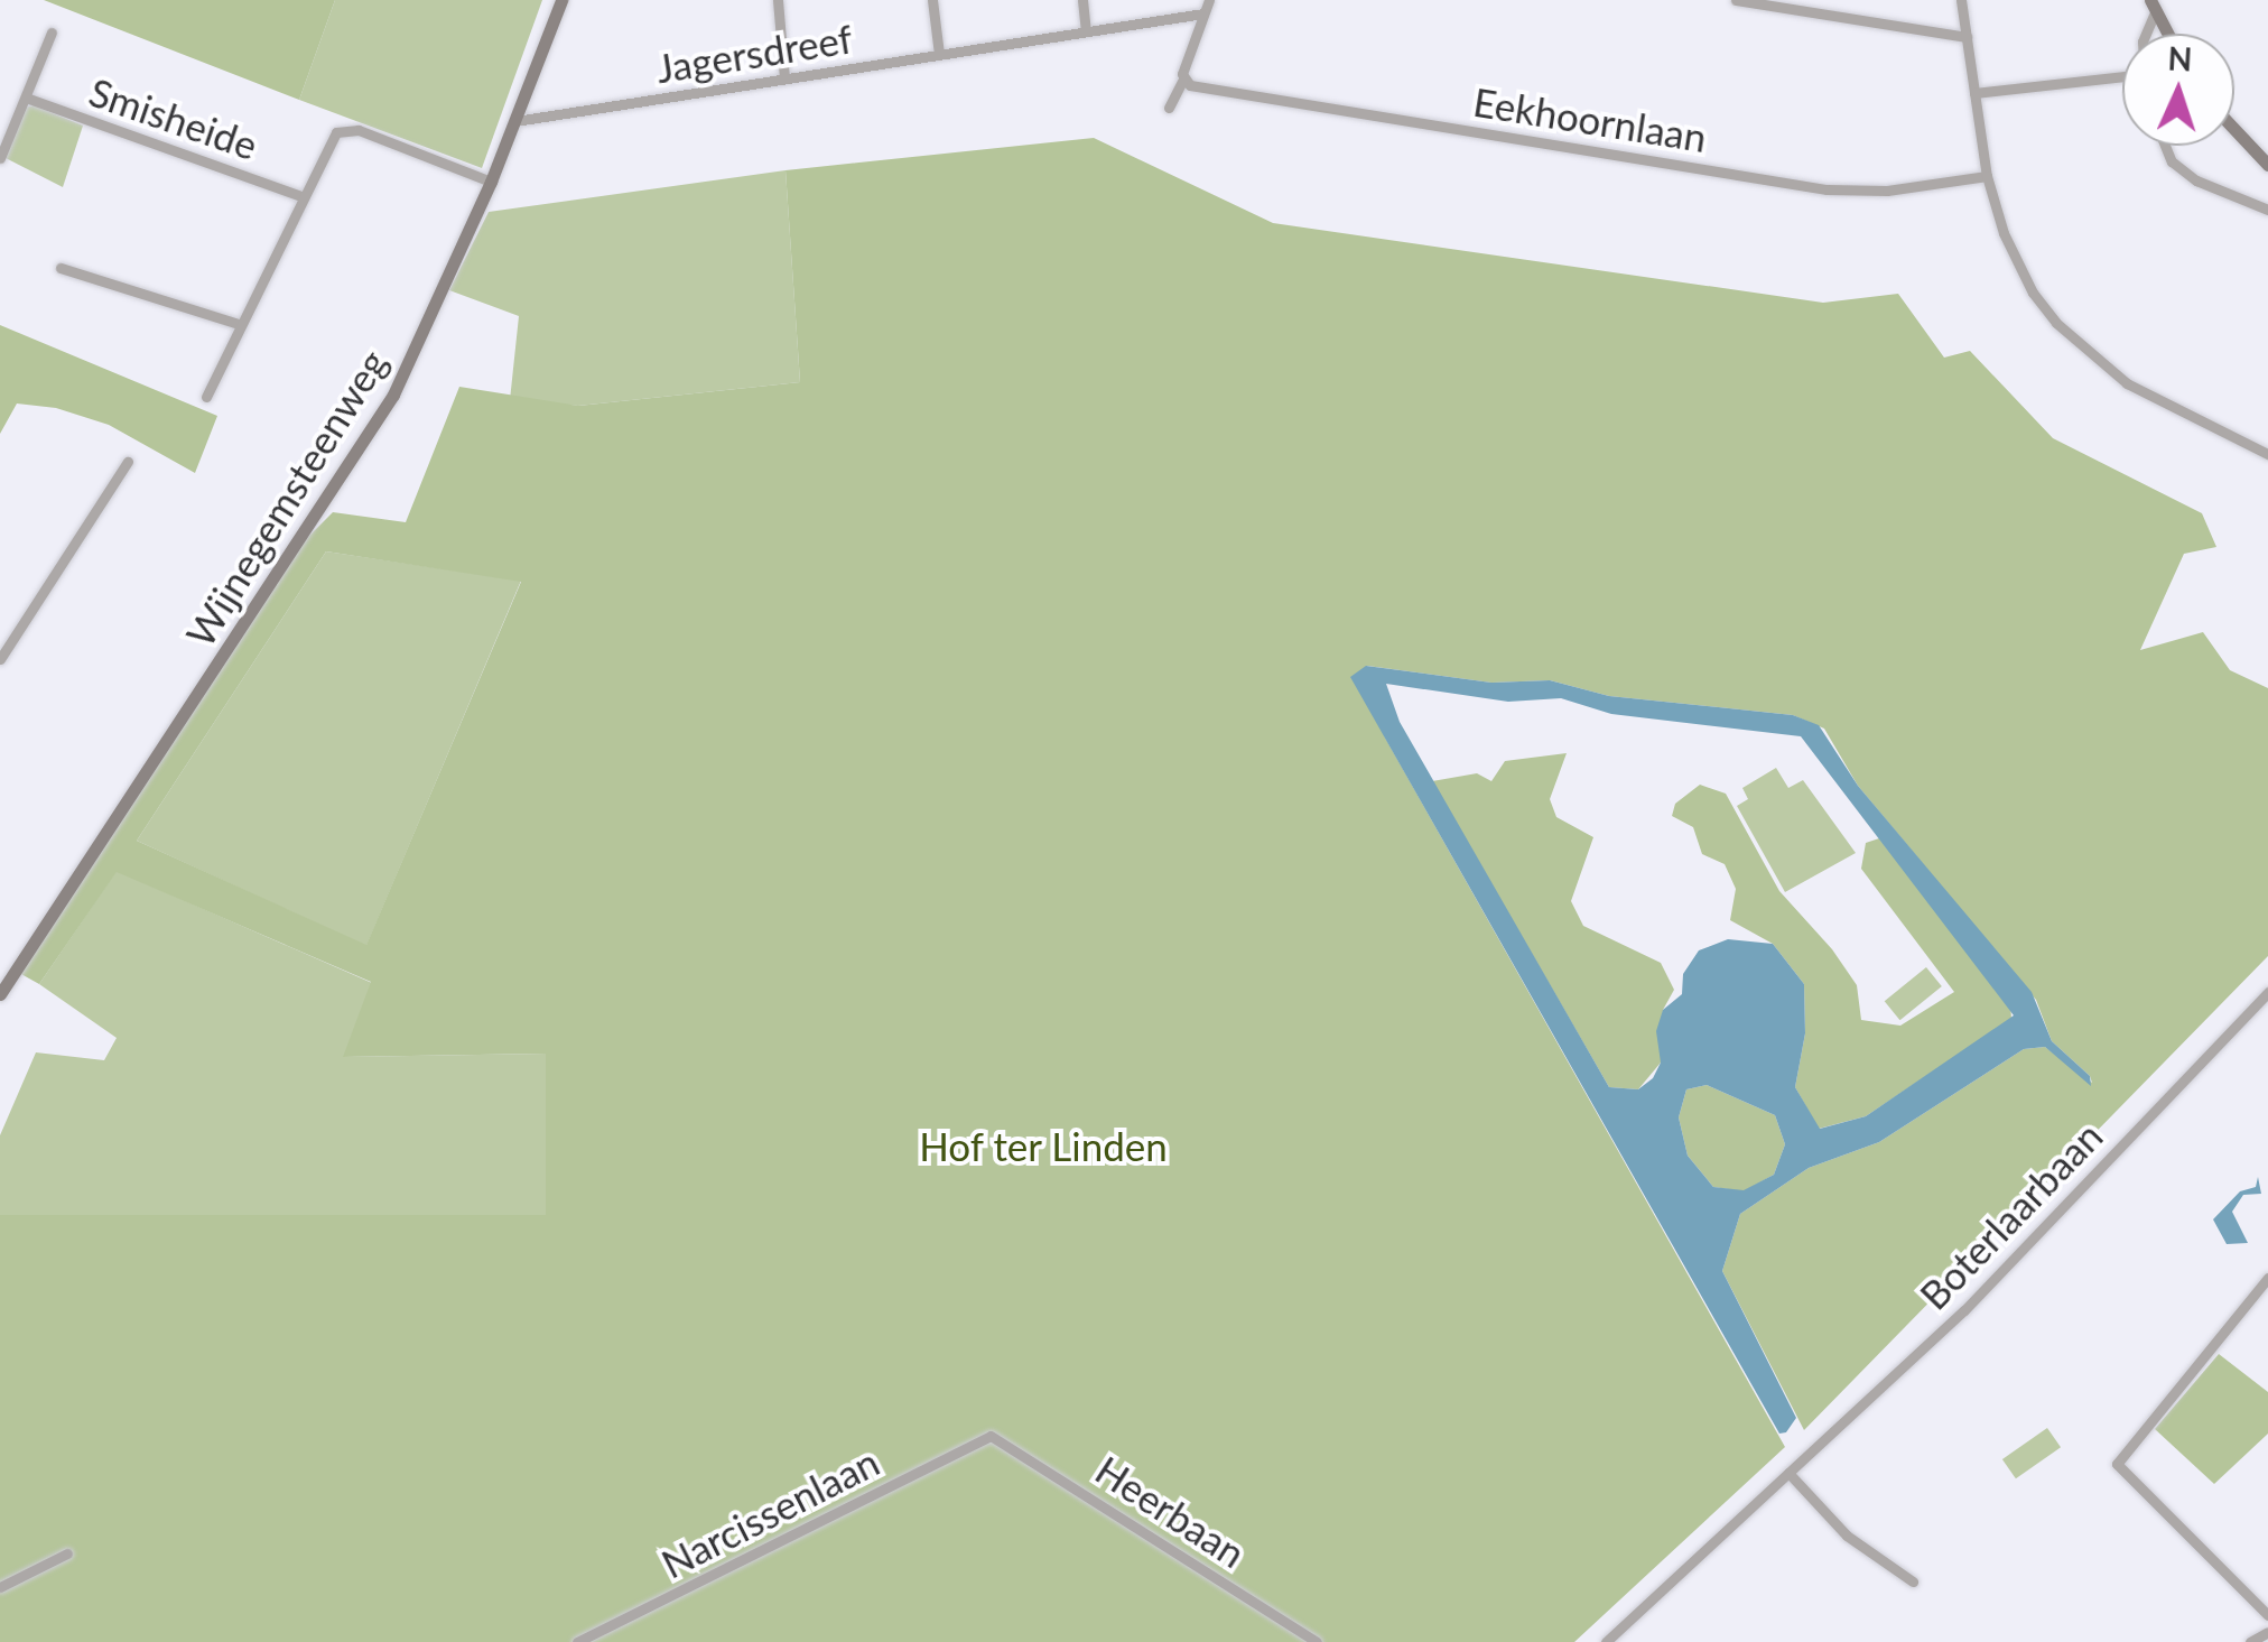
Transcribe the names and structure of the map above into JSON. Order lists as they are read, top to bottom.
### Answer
{
  "streets": {
    "street": [
      "Jagersdreef",
      "Smisheide",
      "Eekhoornlaan",
      "Wijnegemsteenweg",
      "Boterlaarbaan",
      "Heerbaan",
      "Narcissenlaan"
    ]
  },
  "crossings": [
    ["Jagersdreef", "Wijnegemsteenweg"],
    ["Heerbaan", "Narcissenlaan"]
  ],
  "parks": ["Hof ter Linden"],
  "north": "top"
}
